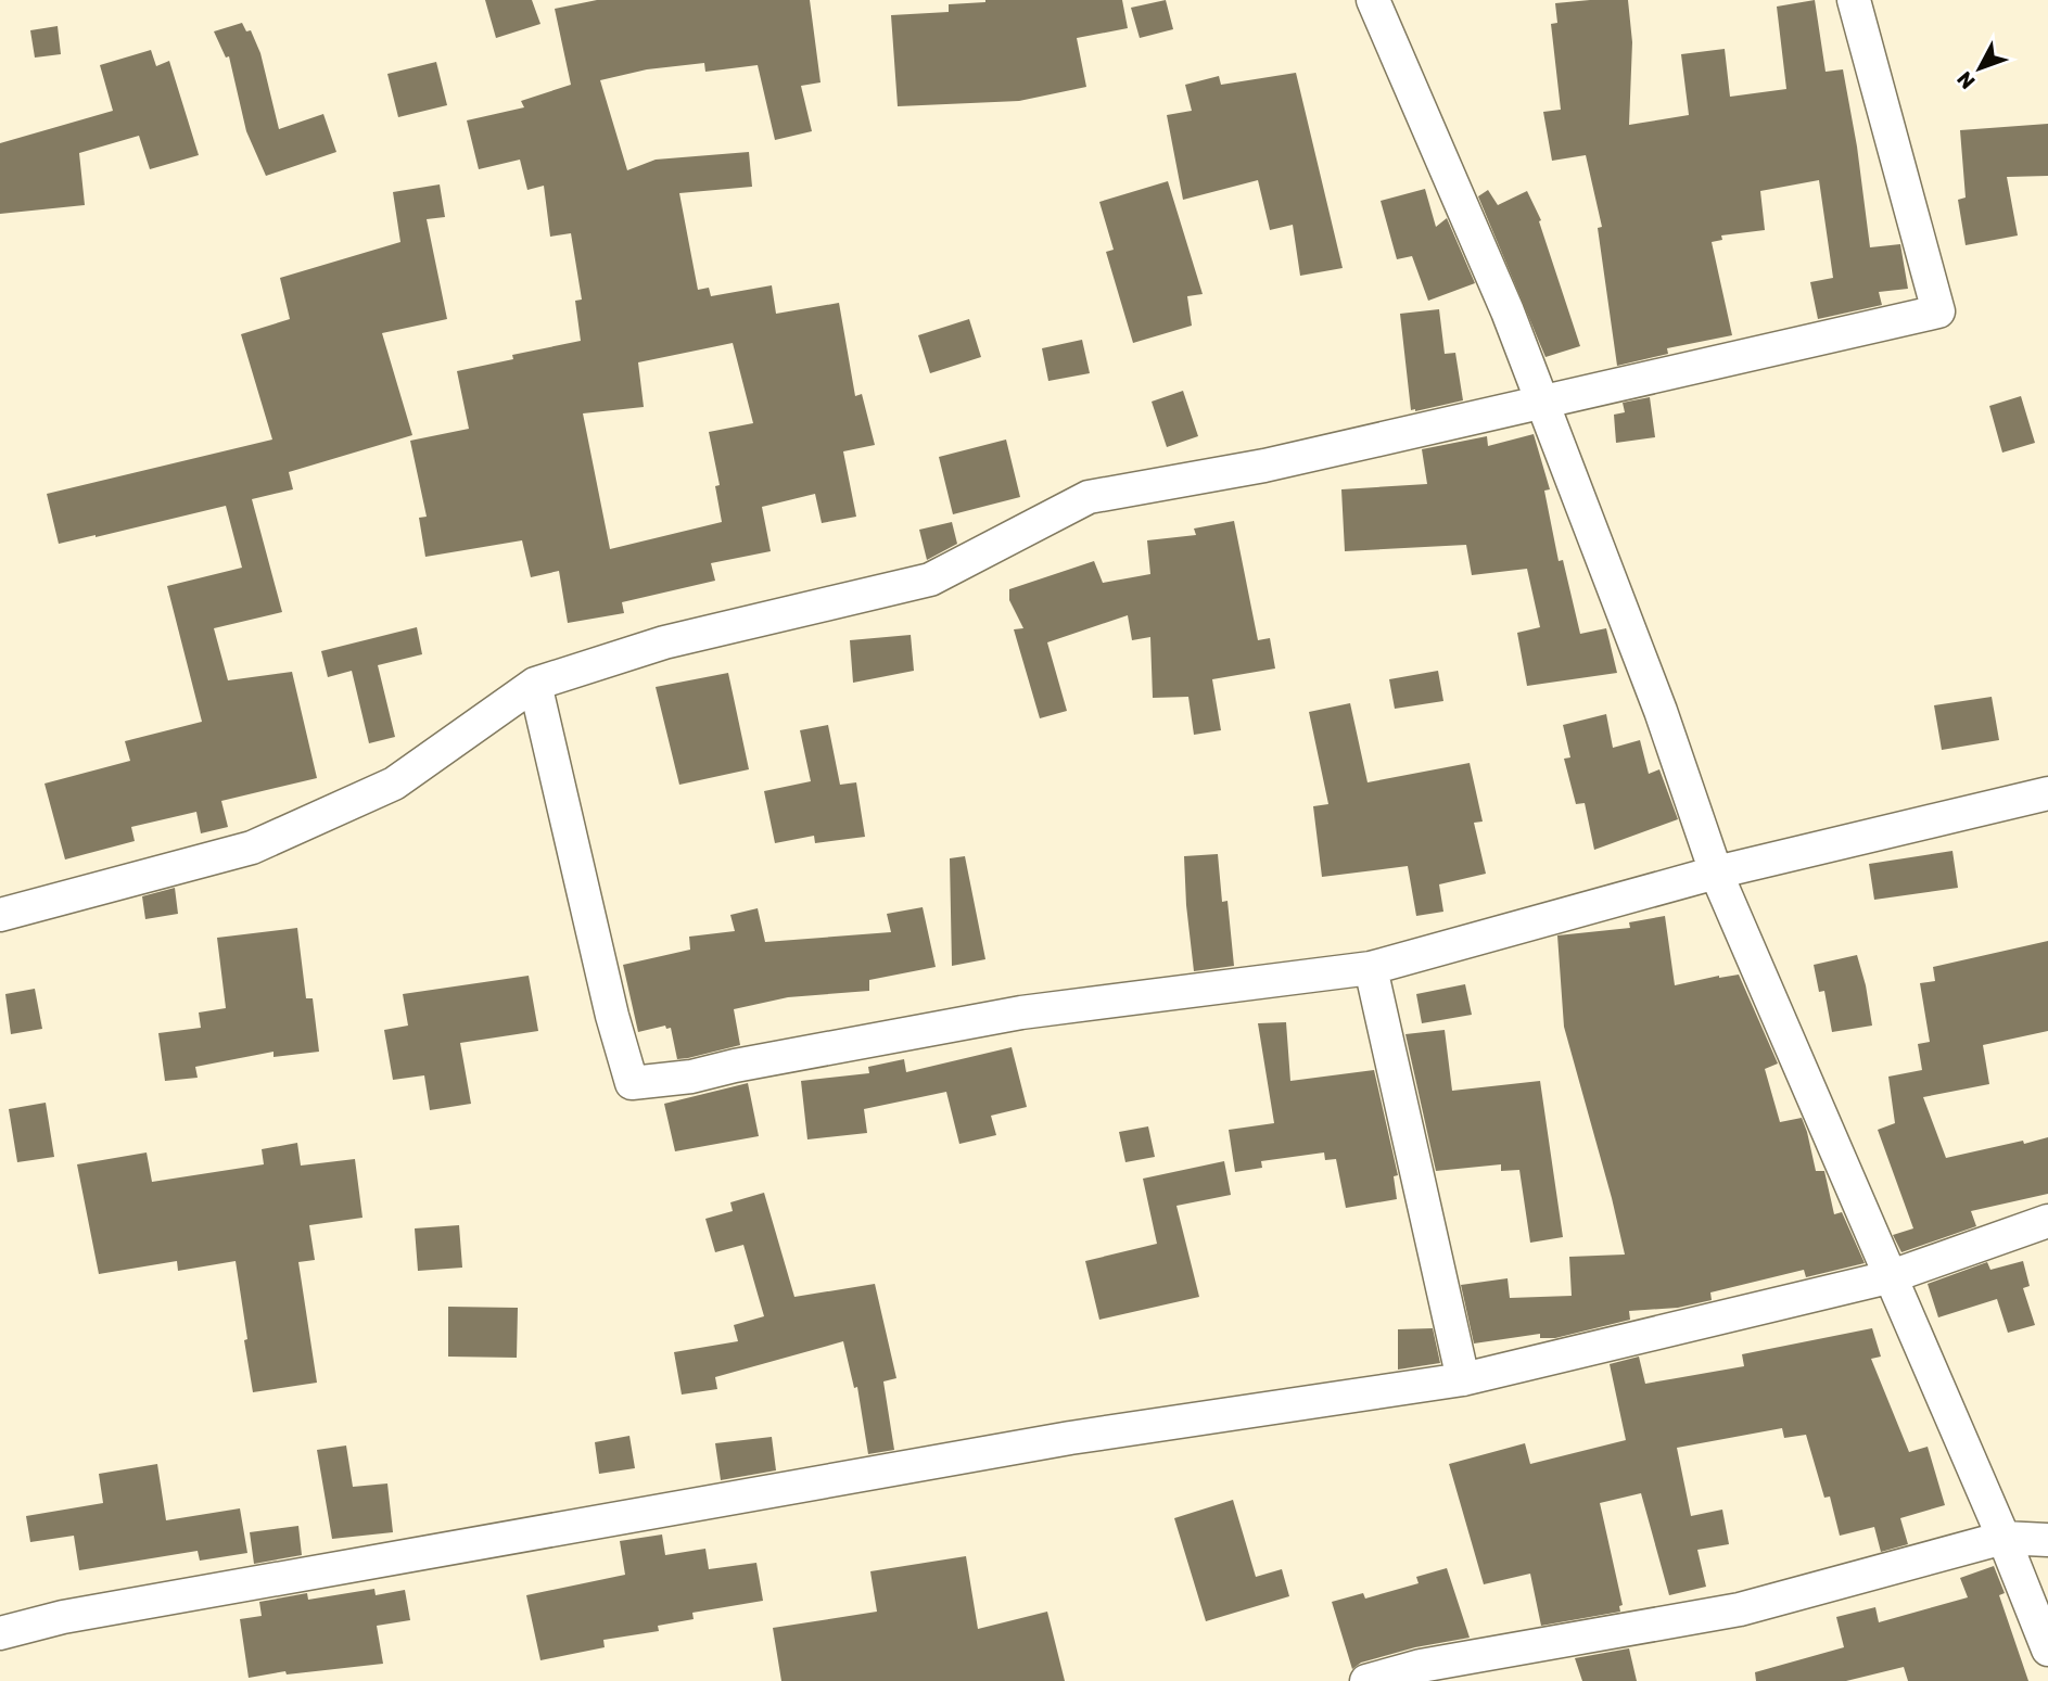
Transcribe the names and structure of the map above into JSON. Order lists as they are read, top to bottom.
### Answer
{
  "north": "bottom left"
}
